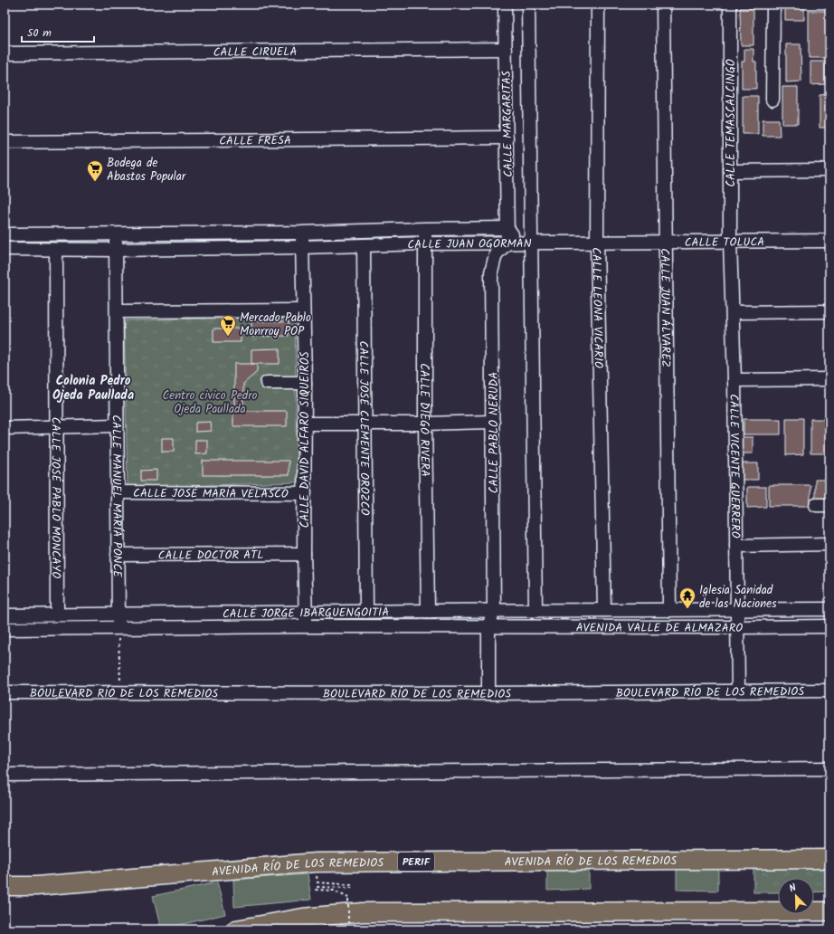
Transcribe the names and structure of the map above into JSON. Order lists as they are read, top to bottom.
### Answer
{
  "streets": {
    "highway": ["AVENIDA RÍO DE LOS REMEDIOS", "PERIF"],
    "street": [
      "CALLE CIRUELA",
      "CALLE TEMASCALCINGO",
      "CALLE MARGARITAS",
      "CALLE FRESA",
      "CALLE TOLUCA",
      "CALLE JUAN OGORMAN",
      "CALLE LEONA VICARIO",
      "CALLE JUAN ÁLVAREZ",
      "CALLE DIEGO RIVERA",
      "CALLE JOSÉ CLEMENTE OROZCO",
      "CALLE PABLO NERUDA",
      "CALLE DAVID ALFARO SIQUEIROS",
      "CALLE VICENTE GUERRERO",
      "CALLE JOSÉ MARÍA VELASCO",
      "CALLE MANUEL MARÍA PONCE",
      "CALLE JOSÉ PABLO MONCAYO",
      "CALLE DOCTOR ATL",
      "CALLE JORGE IBARGUENGOITIA",
      "AVENIDA VALLE DE ALMAZARO",
      "BOULEVARD RÍO DE LOS REMEDIOS"
    ]
  },
  "crossings": [
    ["CALLE CIRUELA", "CALLE MARGARITAS"],
    ["CALLE TEMASCALCINGO", "CALLE TOLUCA"],
    ["CALLE TEMASCALCINGO", "CALLE VICENTE GUERRERO"],
    ["CALLE MARGARITAS", "CALLE FRESA"],
    ["CALLE MARGARITAS", "CALLE TOLUCA"],
    ["CALLE MARGARITAS", "CALLE JUAN OGORMAN"],
    ["CALLE MARGARITAS", "CALLE PABLO NERUDA"],
    ["CALLE TOLUCA", "CALLE JUAN OGORMAN"],
    ["CALLE TOLUCA", "CALLE LEONA VICARIO"],
    ["CALLE TOLUCA", "CALLE JUAN ÁLVAREZ"],
    ["CALLE TOLUCA", "CALLE VICENTE GUERRERO"],
    ["CALLE JUAN OGORMAN", "CALLE DIEGO RIVERA"],
    ["CALLE JUAN OGORMAN", "CALLE JOSÉ CLEMENTE OROZCO"],
    ["CALLE JUAN OGORMAN", "CALLE PABLO NERUDA"],
    ["CALLE JUAN OGORMAN", "CALLE DAVID ALFARO SIQUEIROS"],
    ["CALLE JUAN OGORMAN", "CALLE MANUEL MARÍA PONCE"],
    ["CALLE JUAN OGORMAN", "CALLE JOSÉ PABLO MONCAYO"],
    ["CALLE LEONA VICARIO", "AVENIDA VALLE DE ALMAZARO"],
    ["CALLE JUAN ÁLVAREZ", "AVENIDA VALLE DE ALMAZARO"],
    ["CALLE DIEGO RIVERA", "CALLE JORGE IBARGUENGOITIA"],
    ["CALLE JOSÉ CLEMENTE OROZCO", "CALLE JORGE IBARGUENGOITIA"],
    ["CALLE PABLO NERUDA", "CALLE JORGE IBARGUENGOITIA"],
    ["CALLE PABLO NERUDA", "AVENIDA VALLE DE ALMAZARO"],
    ["CALLE PABLO NERUDA", "BOULEVARD RÍO DE LOS REMEDIOS"],
    ["CALLE DAVID ALFARO SIQUEIROS", "CALLE JOSÉ MARÍA VELASCO"],
    ["CALLE DAVID ALFARO SIQUEIROS", "CALLE DOCTOR ATL"],
    ["CALLE DAVID ALFARO SIQUEIROS", "CALLE JORGE IBARGUENGOITIA"],
    ["CALLE VICENTE GUERRERO", "AVENIDA VALLE DE ALMAZARO"],
    ["CALLE VICENTE GUERRERO", "BOULEVARD RÍO DE LOS REMEDIOS"],
    ["CALLE JOSÉ MARÍA VELASCO", "CALLE MANUEL MARÍA PONCE"],
    ["CALLE MANUEL MARÍA PONCE", "CALLE DOCTOR ATL"],
    ["CALLE MANUEL MARÍA PONCE", "CALLE JORGE IBARGUENGOITIA"],
    ["CALLE JOSÉ PABLO MONCAYO", "CALLE JORGE IBARGUENGOITIA"],
    ["CALLE JORGE IBARGUENGOITIA", "AVENIDA VALLE DE ALMAZARO"]
  ],
  "districts": ["Colonia Pedro Ojeda Paullada"],
  "parks": ["Centro civico Pedro Ojeda Paullada"],
  "places": {
    "supermarket": ["Bodega de Abastos Popular", "Mercado Pablo Monrroy POP"],
    "temple": ["Iglesia Sanidad de las Naciones"]
  },
  "scale_bar": "50 m",
  "north": "top left"
}
